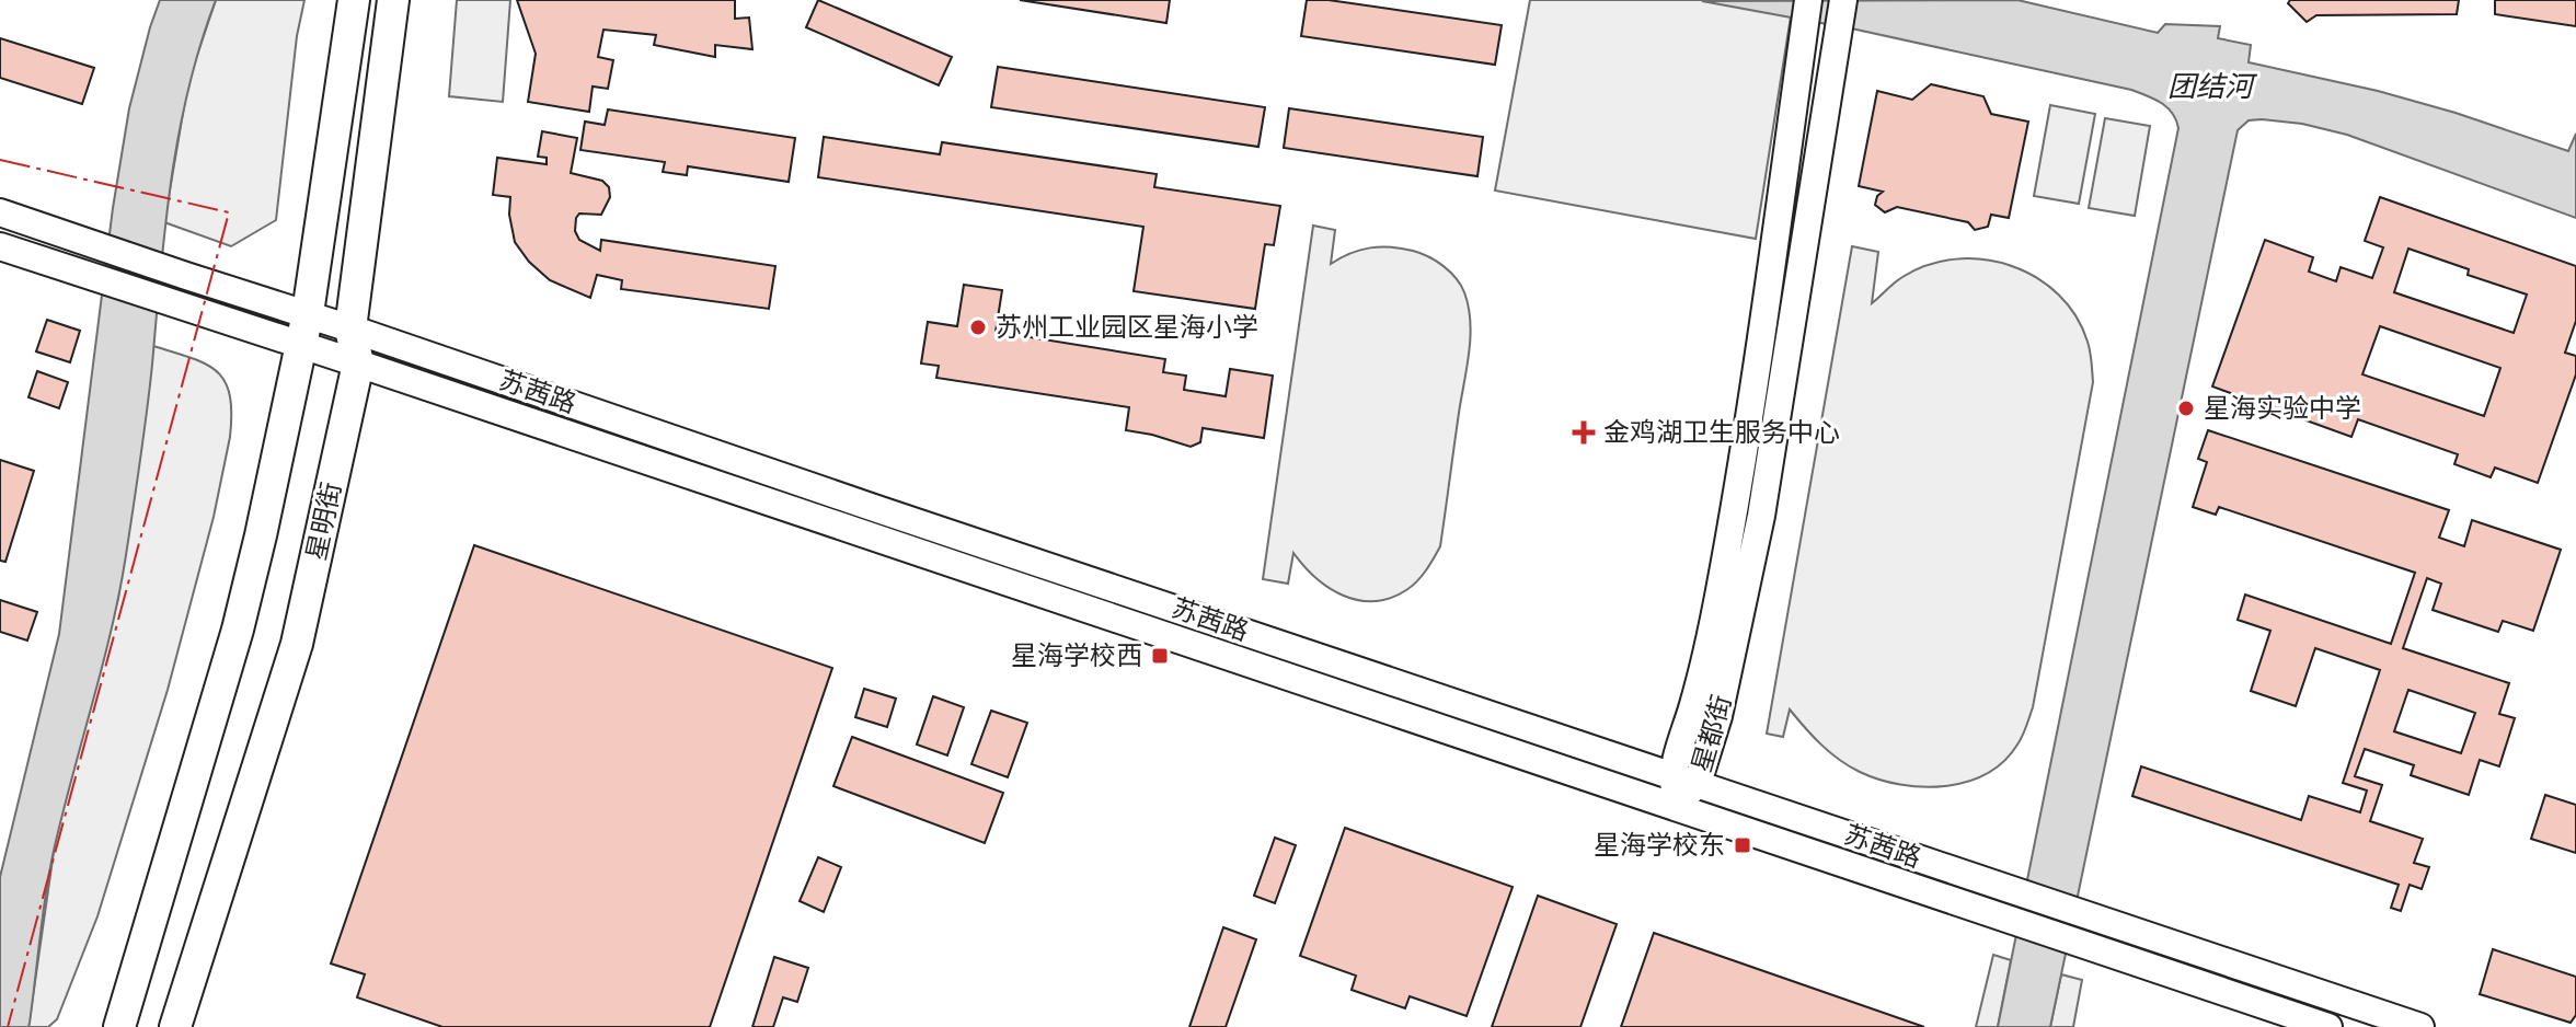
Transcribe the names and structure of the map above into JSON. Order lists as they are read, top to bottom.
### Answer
{
  "streets": {
    "main road": ["苏茜路", "星明街", "星都街"]
  },
  "crossings": [
    ["苏茜路", "星明街"],
    ["苏茜路", "星都街"]
  ],
  "water": ["团结河"],
  "places": {
    "other": ["苏州工业园区星海小学", "星海实验中学"],
    "health": ["金鸡湖卫生服务中心"],
    "transit": ["星海学校西", "星海学校东"]
  }
}
